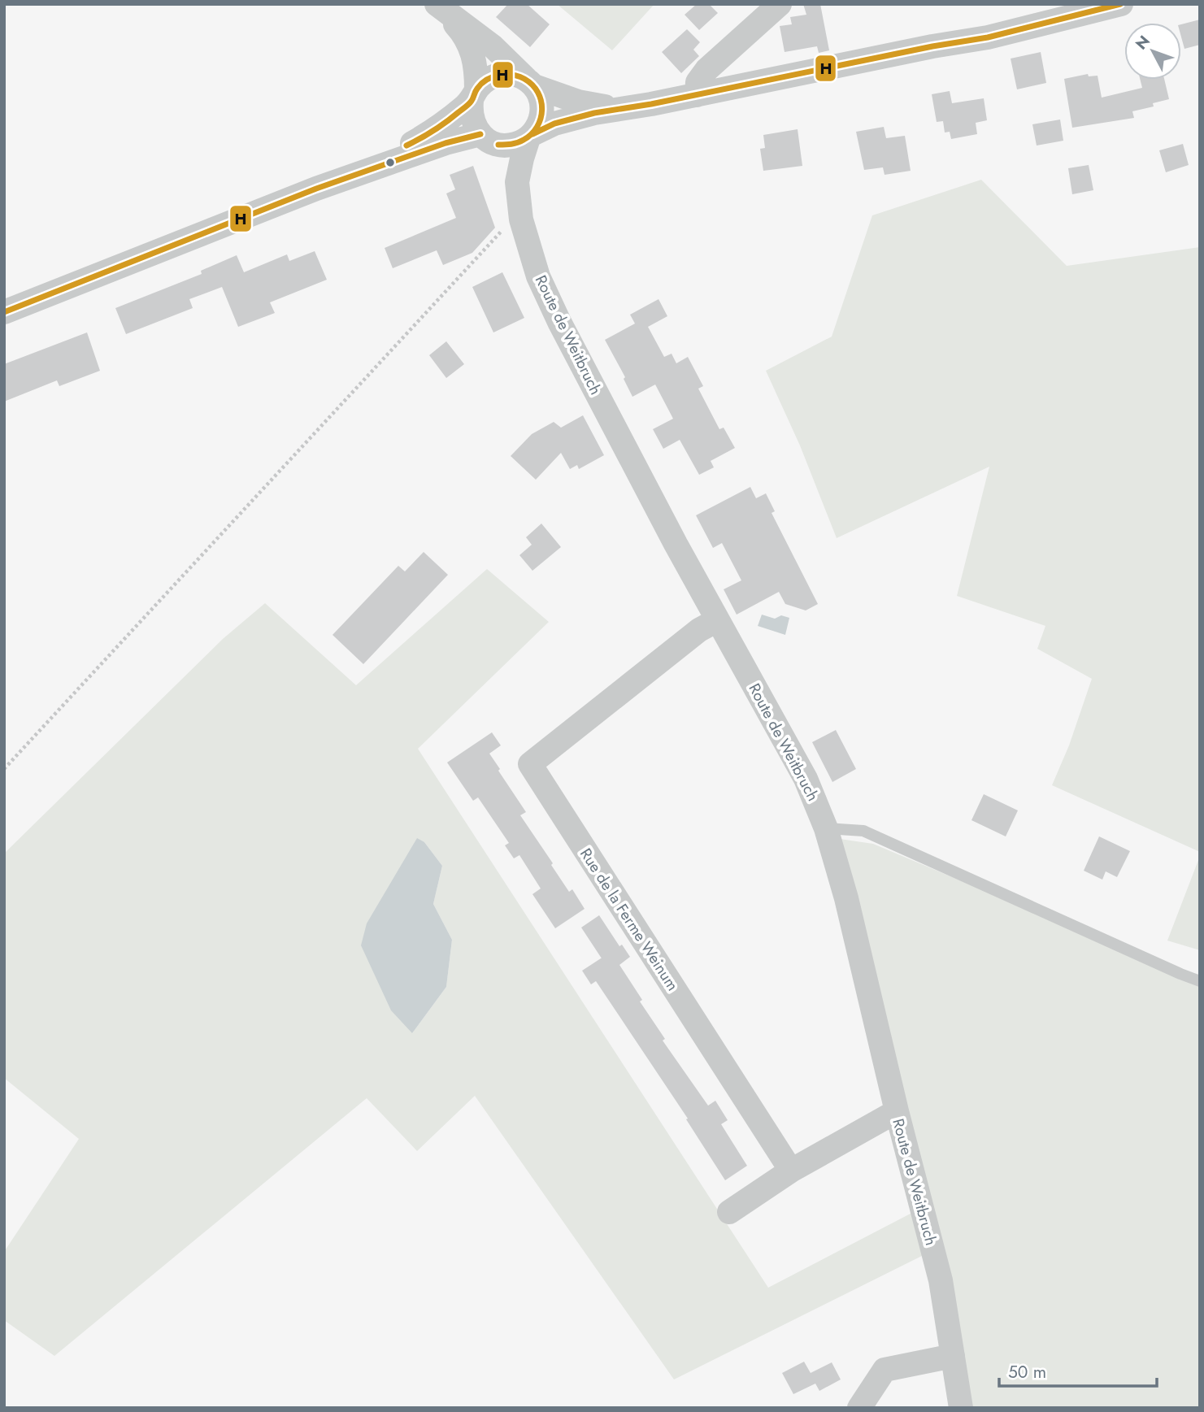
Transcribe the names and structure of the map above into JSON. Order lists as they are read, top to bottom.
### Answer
{
  "streets": {
    "street": ["Route de Weitbruch", "Rue de la Ferme Weinum"]
  },
  "crossings": [
    ["Route de Weitbruch", "Rue de la Ferme Weinum"]
  ],
  "lines": ["transit line H"],
  "scale_bar": "50 m",
  "north": "top left"
}
